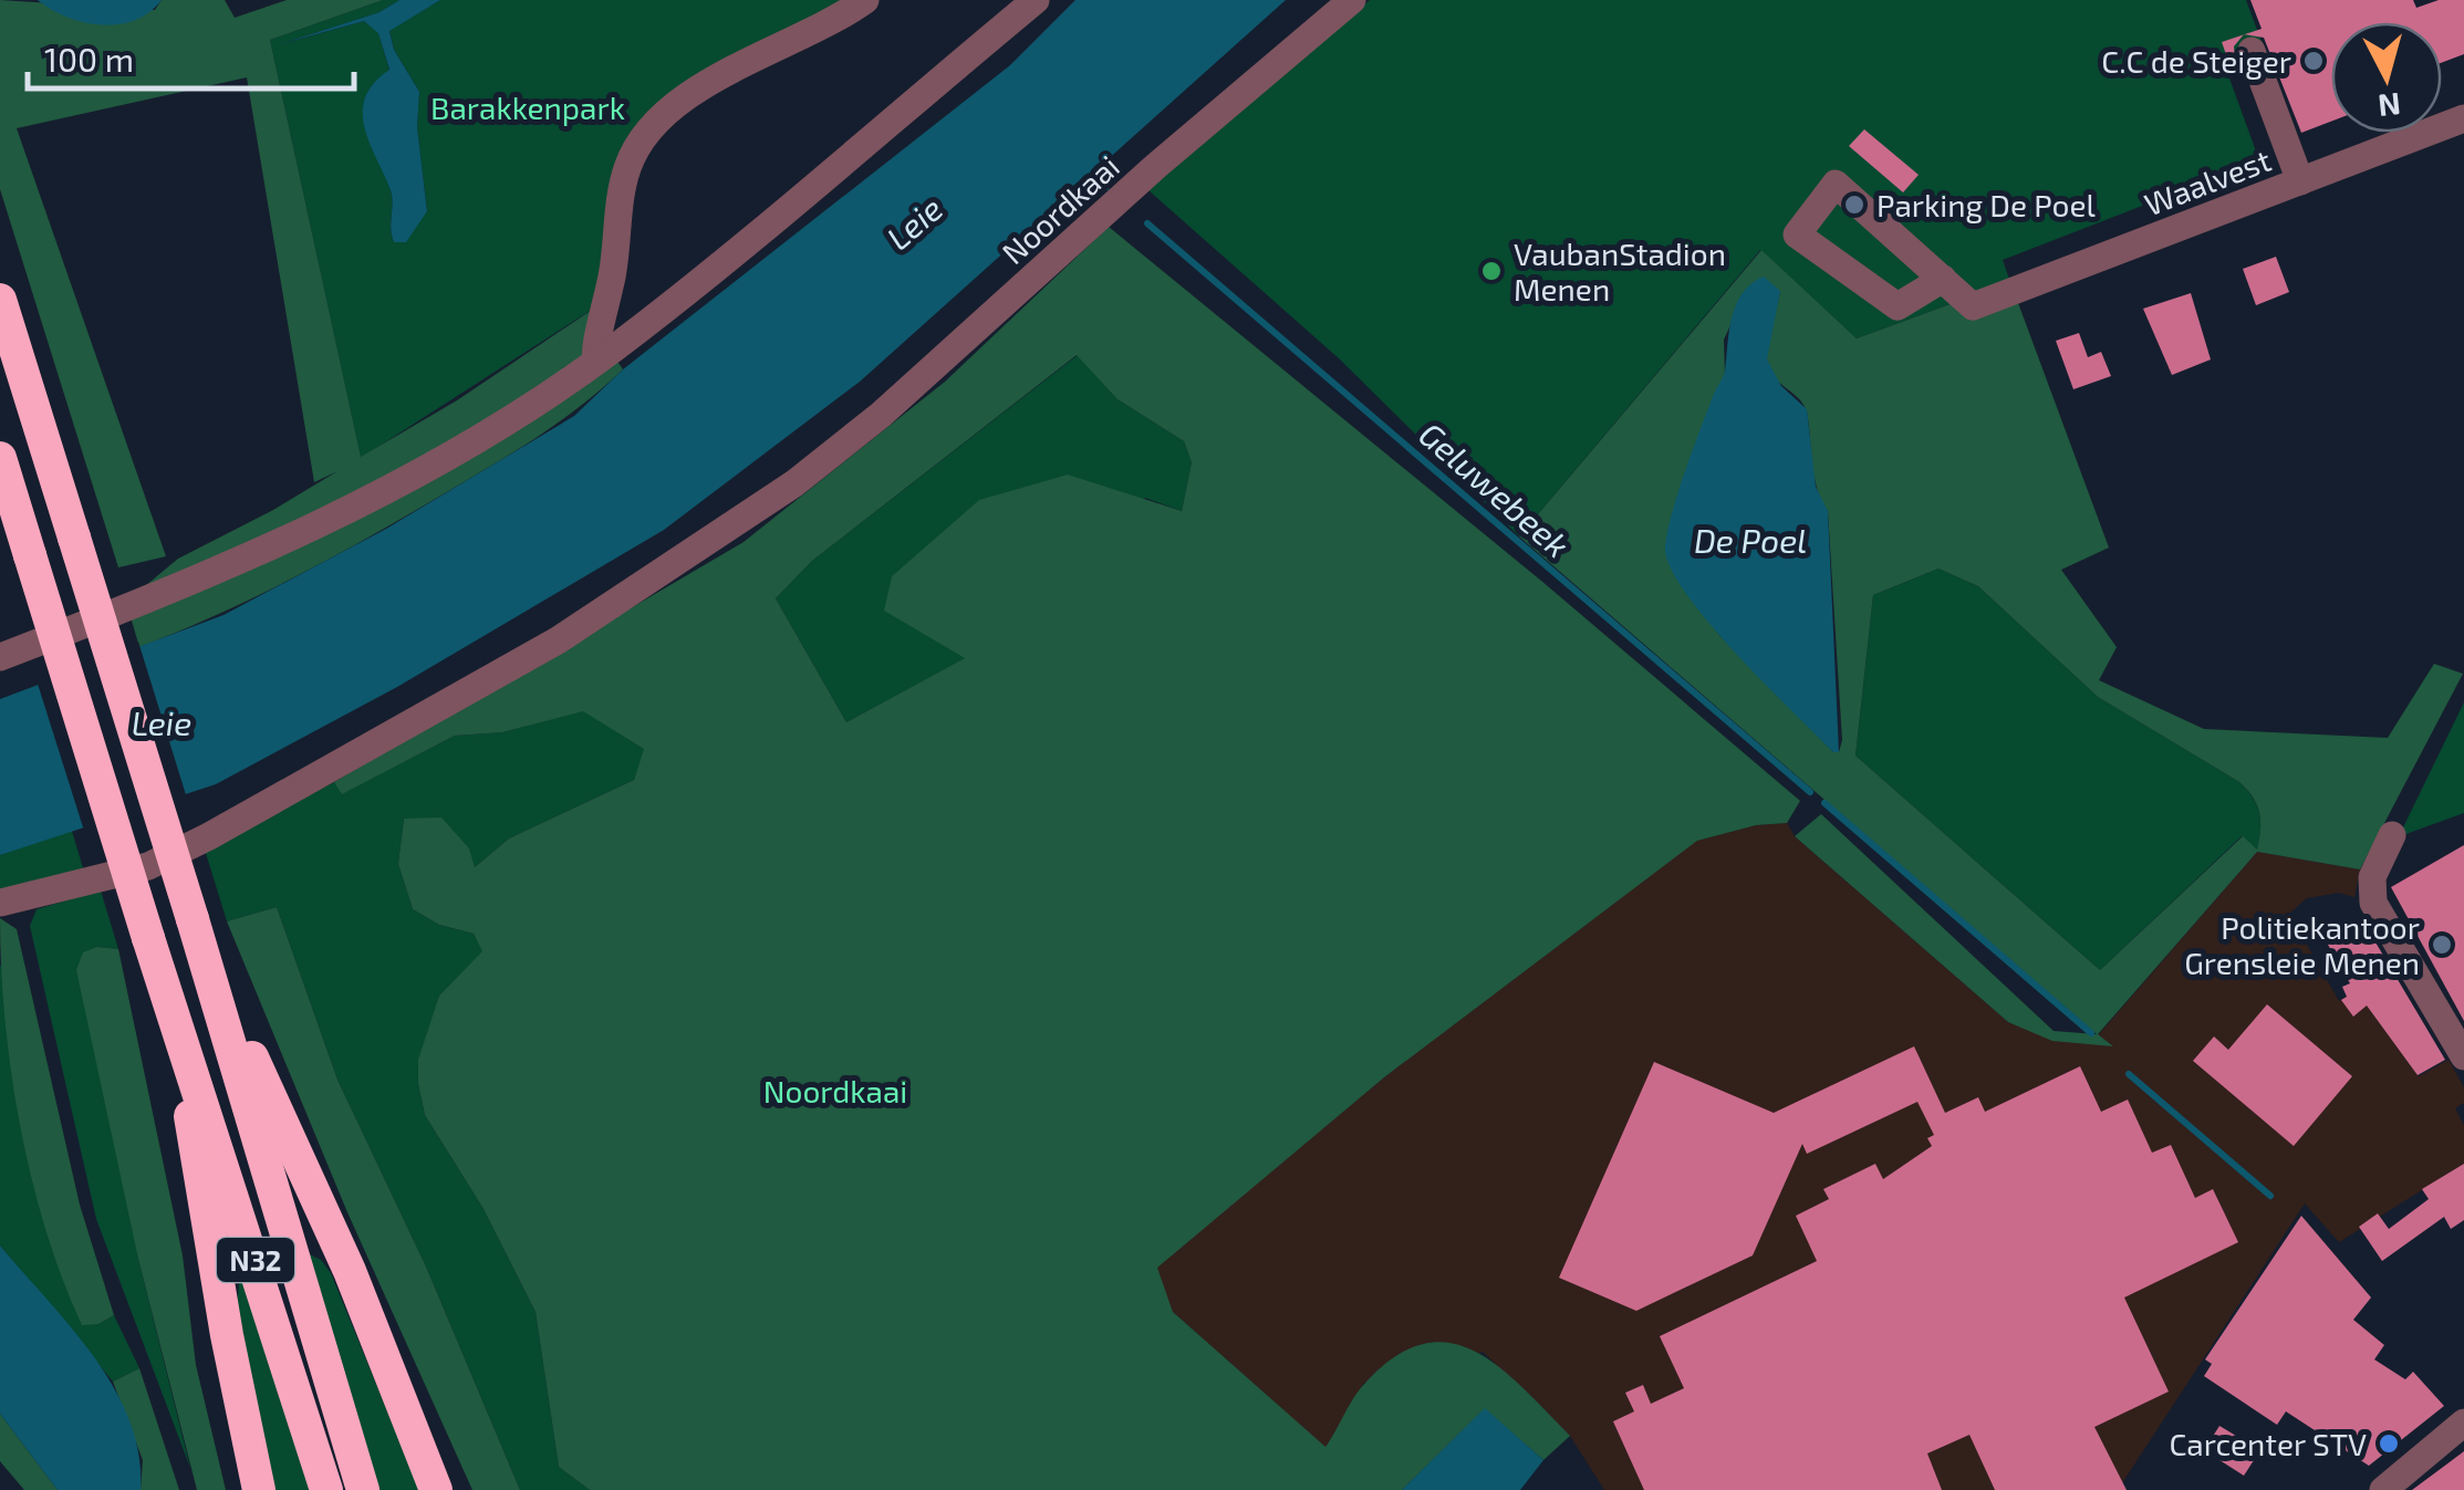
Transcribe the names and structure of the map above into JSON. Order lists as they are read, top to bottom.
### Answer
{
  "streets": {
    "highway": ["N32"],
    "street": ["Waalvest", "Noordkaai"]
  },
  "water": ["Leie", "Geluwebeek", "De Poel"],
  "parks": ["Barakkenpark", "Noordkaai"],
  "places": [
    "C.C de Steiger",
    "Parking De Poel",
    "VaubanStadion Menen",
    "Politiekantoor Grensleie Menen",
    "Carcenter STV"
  ],
  "scale_bar": "100 m",
  "north": "bottom"
}
